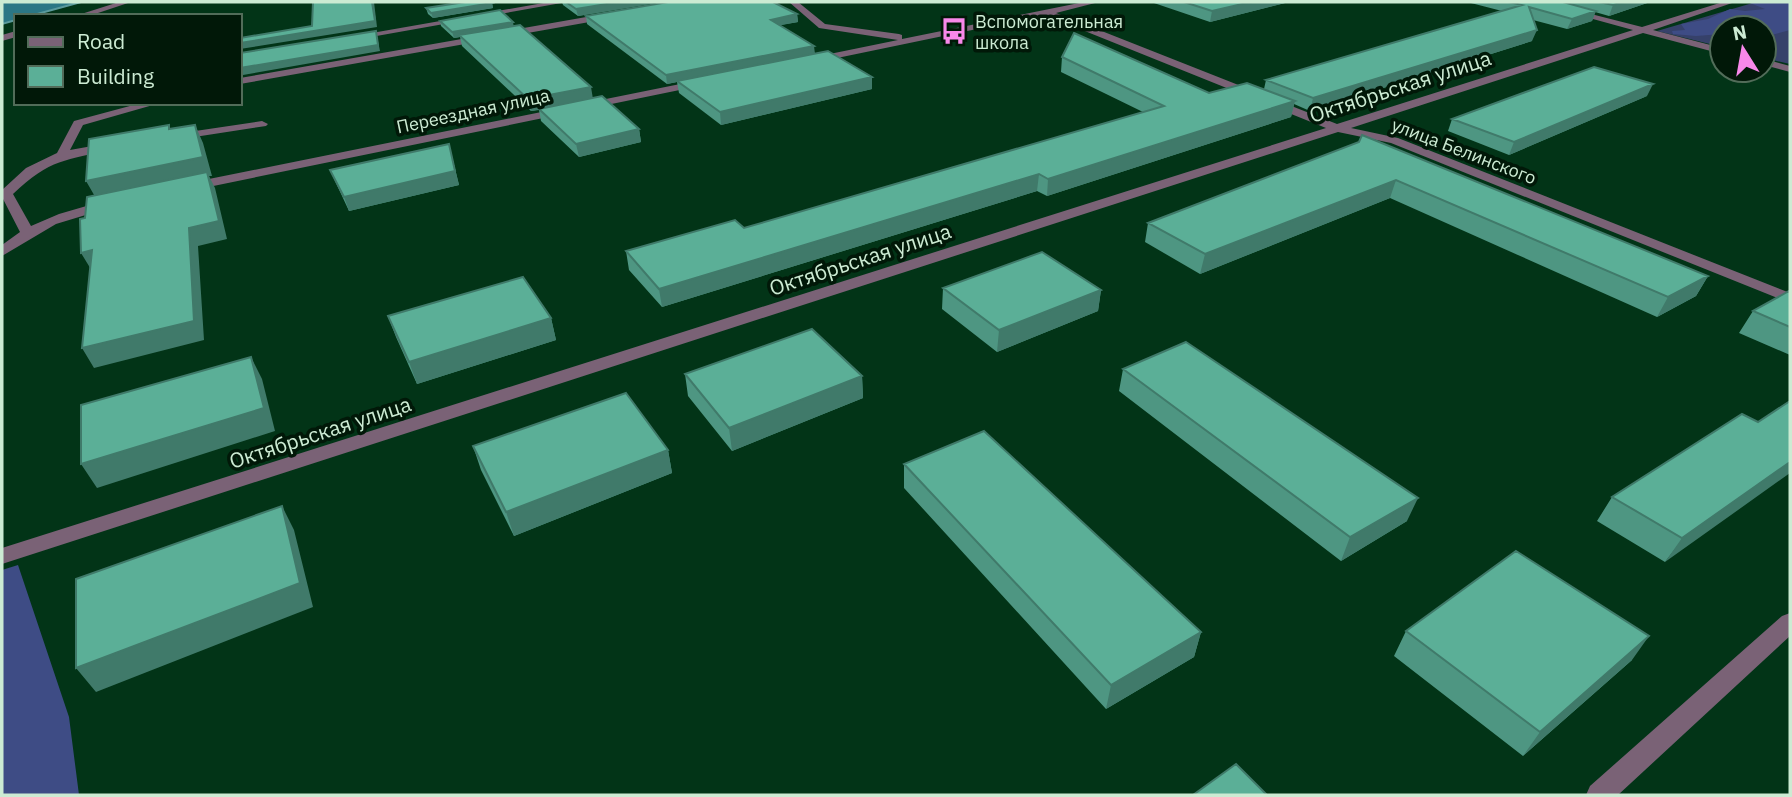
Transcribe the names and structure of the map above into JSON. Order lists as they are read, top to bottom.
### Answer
{
  "streets": {
    "street": ["Октябрьская улица", "Переездная улица", "улица Белинского"]
  },
  "crossings": [
    ["Октябрьская улица", "улица Белинского"]
  ],
  "places": {
    "bus stop": ["Вспомогательная школа"]
  },
  "legend": ["Road", "Building"],
  "north": "top"
}
